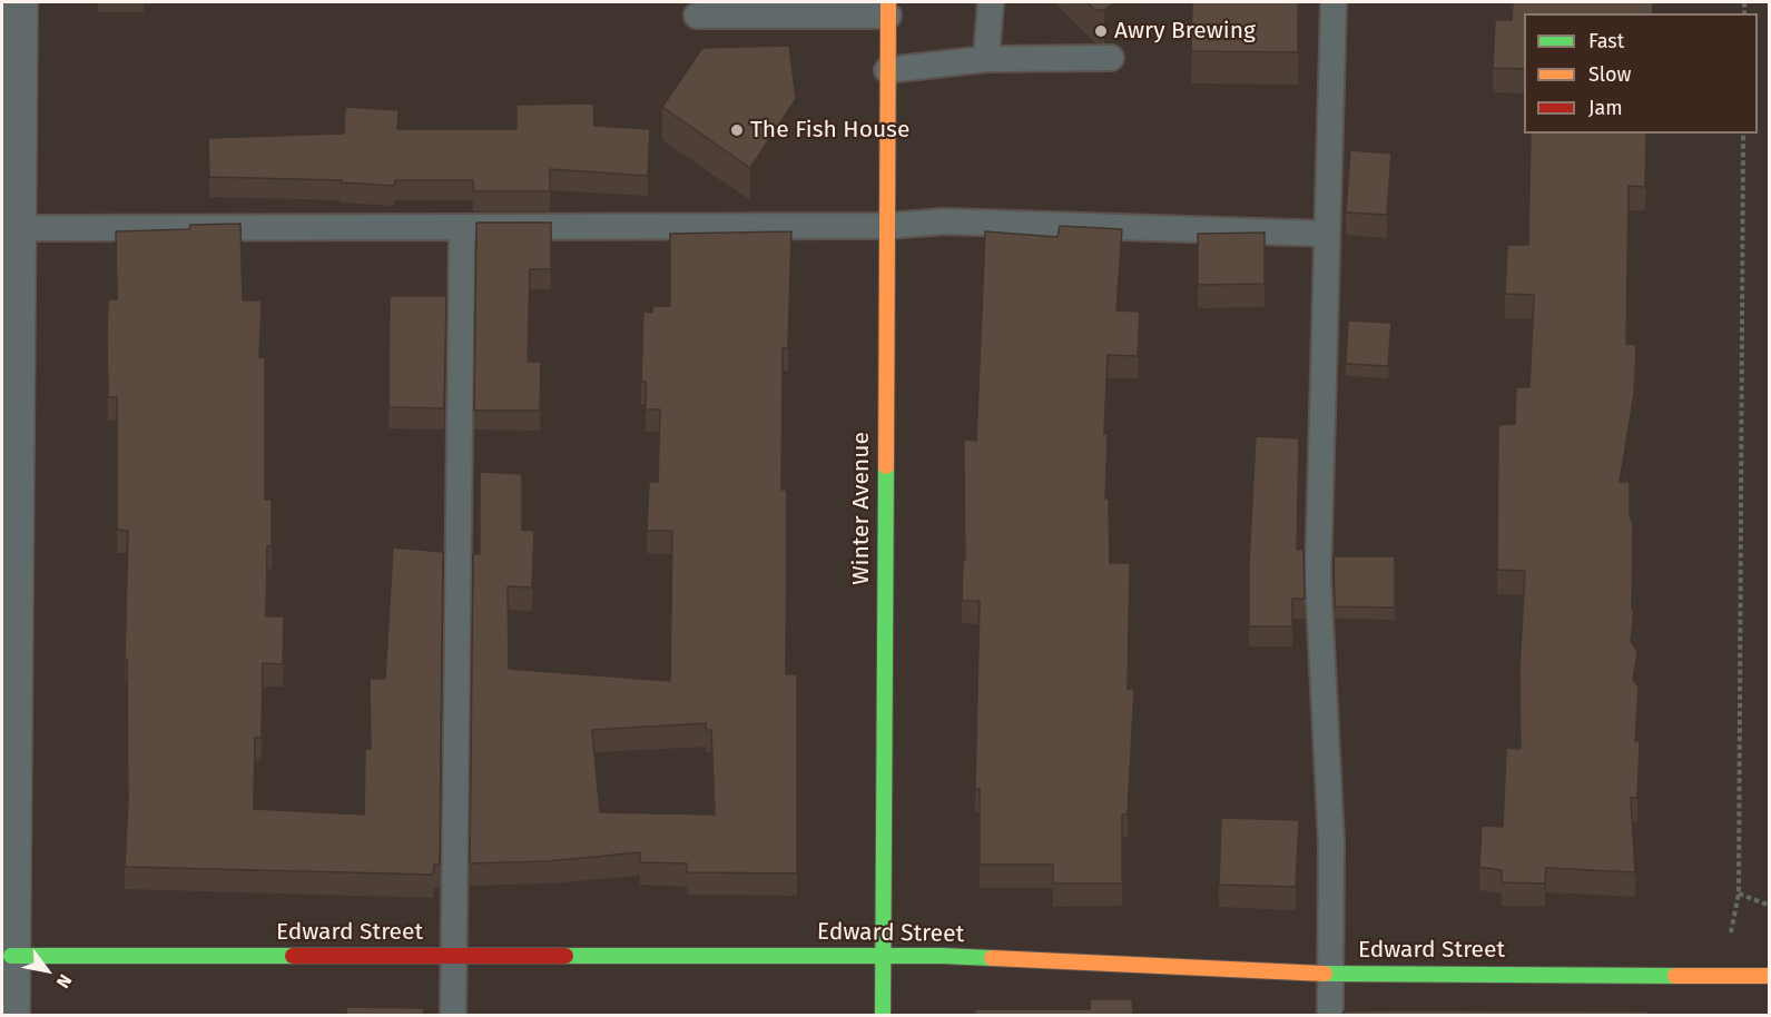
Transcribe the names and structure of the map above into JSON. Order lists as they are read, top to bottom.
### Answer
{
  "streets": {
    "street": ["Winter Avenue", "Edward Street"]
  },
  "crossings": [
    ["Winter Avenue", "Edward Street"]
  ],
  "places": ["Awry Brewing", "The Fish House"],
  "legend": ["Fast", "Slow", "Jam"],
  "north": "bottom right"
}
